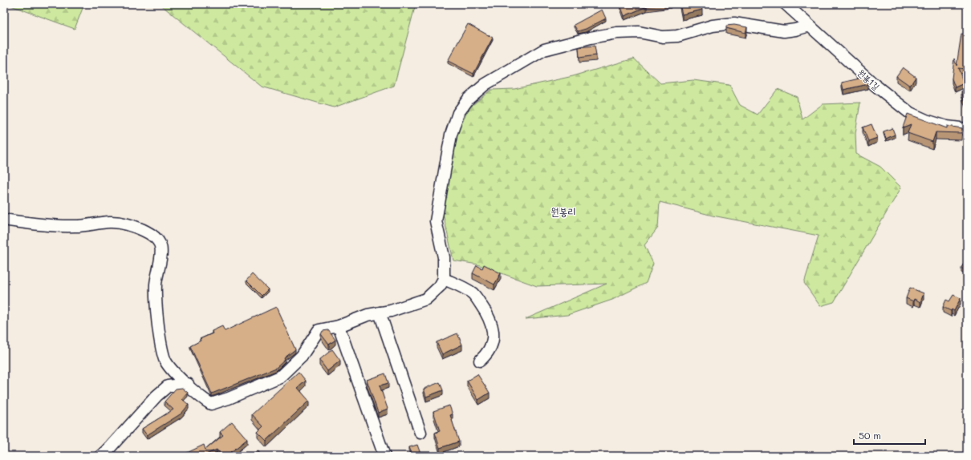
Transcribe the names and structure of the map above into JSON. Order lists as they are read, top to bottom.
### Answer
{
  "streets": {
    "street": ["원봉1길"]
  },
  "districts": ["원봉리"],
  "scale_bar": "50 m"
}
